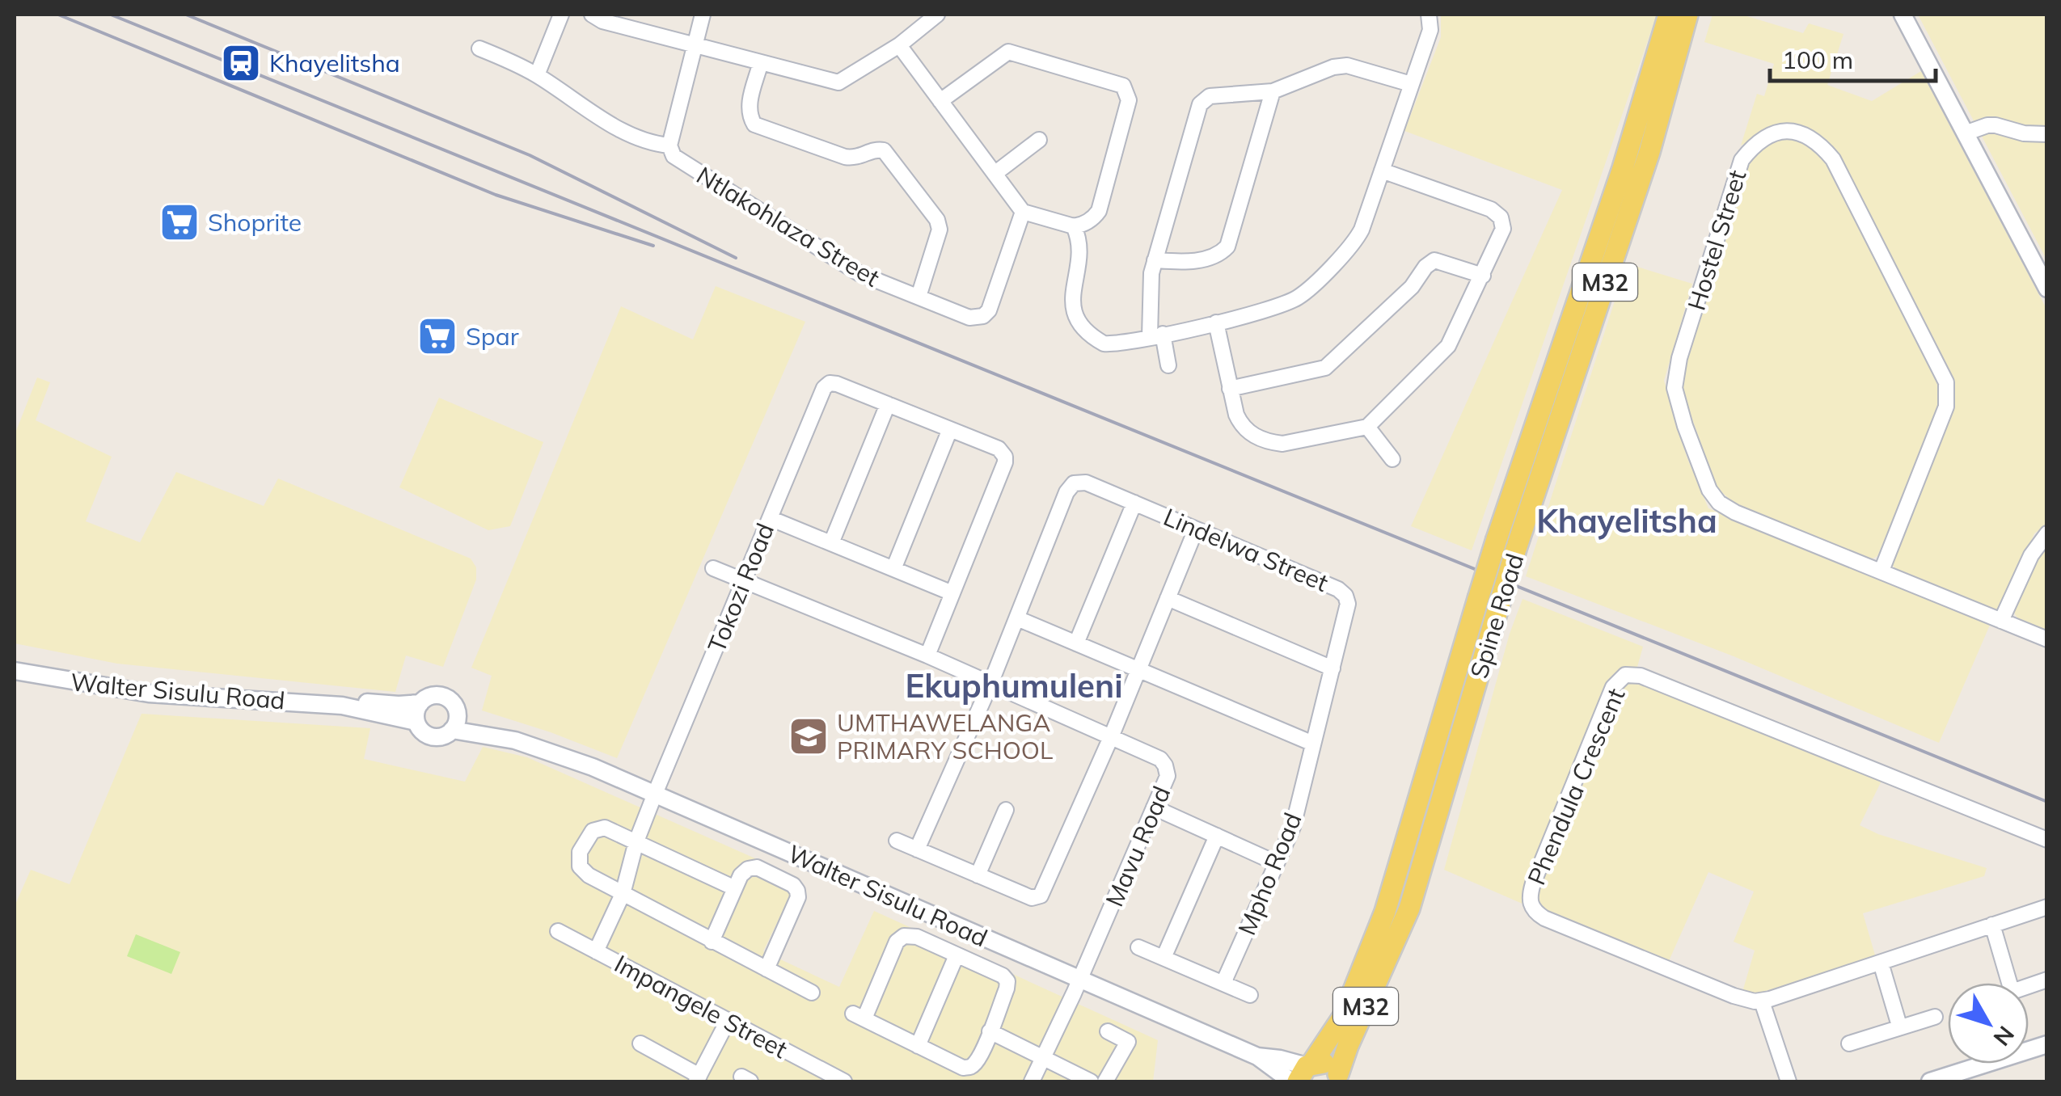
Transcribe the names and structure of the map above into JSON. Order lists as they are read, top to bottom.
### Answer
{
  "streets": {
    "main road": ["M32", "Spine Road"],
    "street": [
      "Ntlakohlaza Street",
      "Hostel Street",
      "Lindelwa Street",
      "Tokozi Road",
      "Walter Sisulu Road",
      "Phendula Crescent",
      "Mavu Road",
      "Mpho Road",
      "Impangele Street"
    ]
  },
  "crossings": [
    ["Lindelwa Street", "Mpho Road"],
    ["Tokozi Road", "Walter Sisulu Road"],
    ["Tokozi Road", "Mavu Road"],
    ["Tokozi Road", "Impangele Street"],
    ["Spine Road", "Walter Sisulu Road"],
    ["Walter Sisulu Road", "Mavu Road"]
  ],
  "districts": ["Khayelitsha", "Ekuphumuleni"],
  "places": {
    "station": ["Khayelitsha"],
    "supermarket": ["Shoprite", "Spar"],
    "school or university": ["UMTHAWELANGA PRIMARY SCHOOL"]
  },
  "scale_bar": "100 m",
  "north": "bottom right"
}
